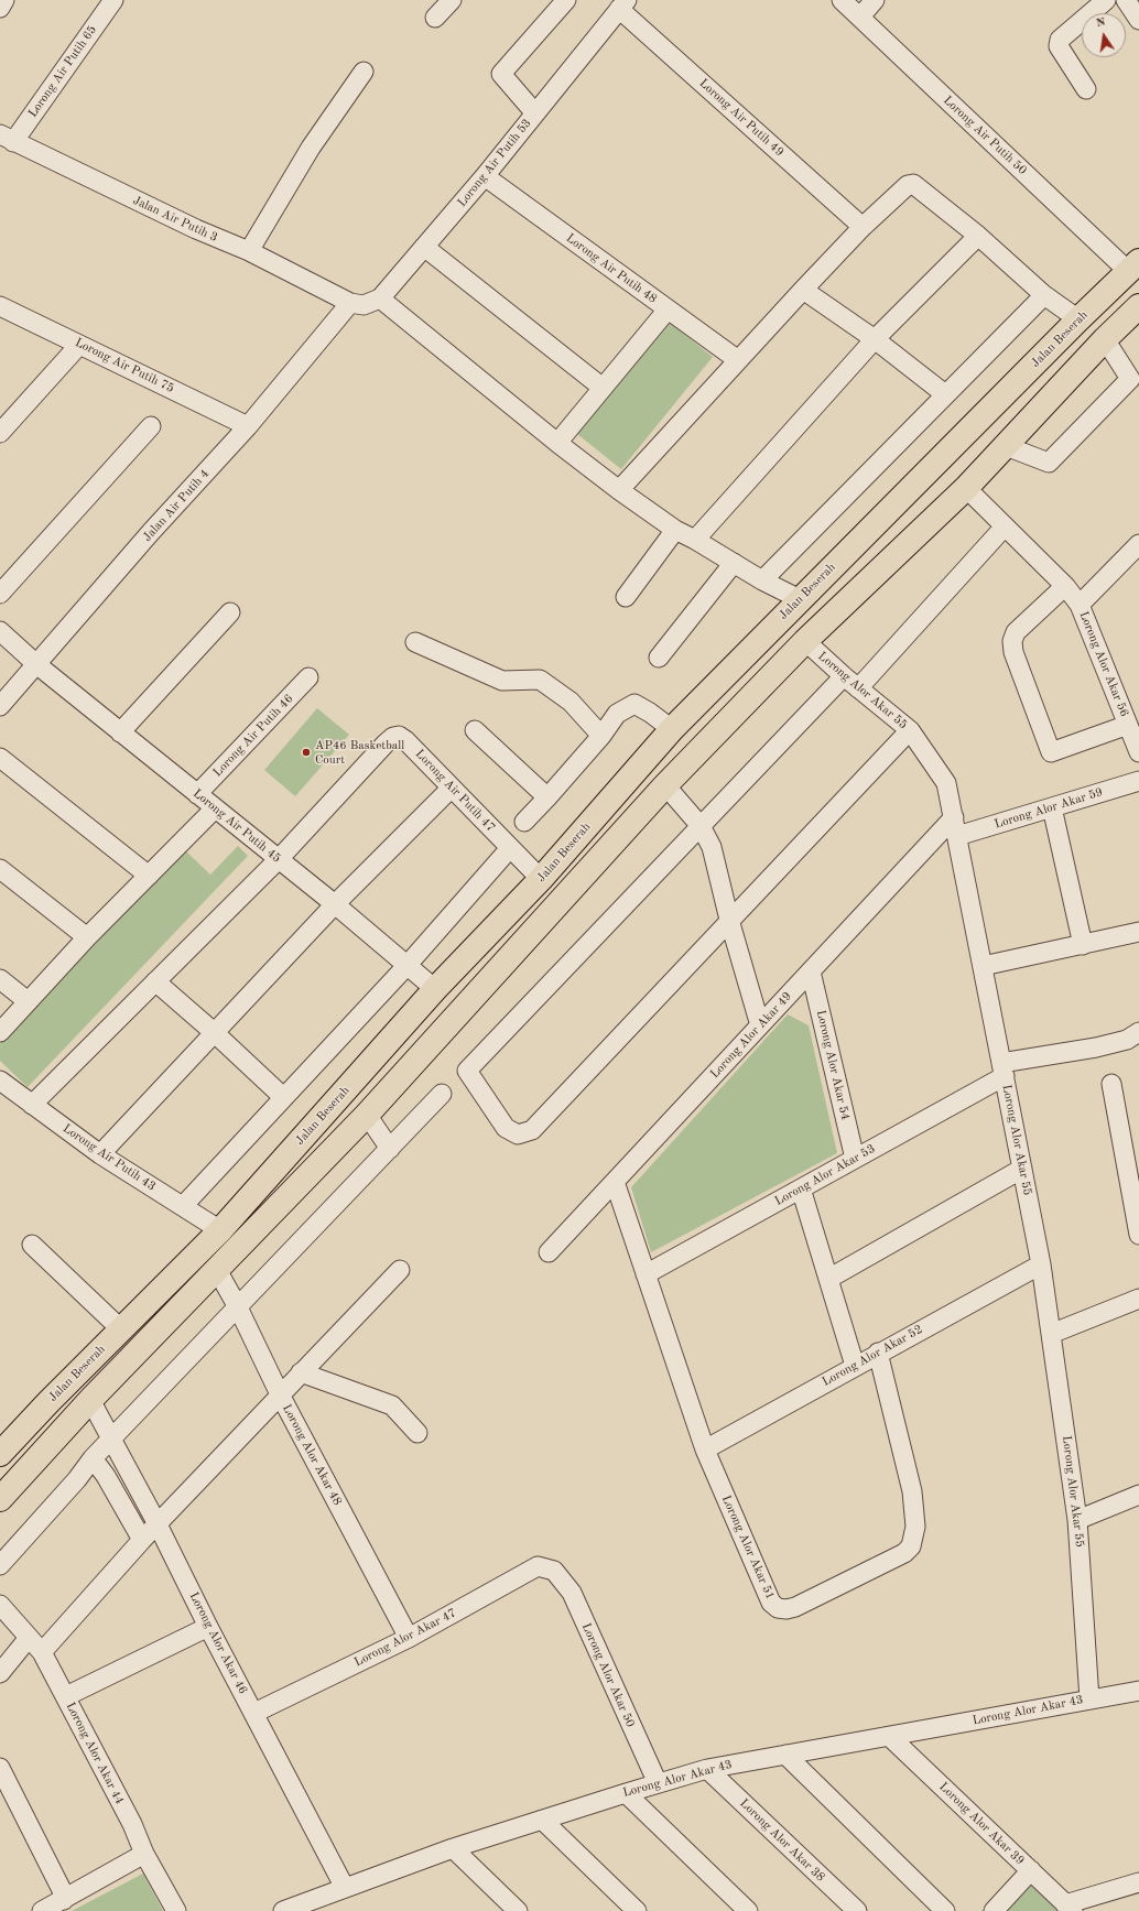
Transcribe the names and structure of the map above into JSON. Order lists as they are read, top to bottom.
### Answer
{
  "streets": {
    "highway": ["Jalan Beserah"],
    "street": [
      "Lorong Air Putih 65",
      "Lorong Air Putih 49",
      "Lorong Air Putih 50",
      "Lorong Air Putih 53",
      "Jalan Air Putih 3",
      "Lorong Air Putih 48",
      "Lorong Air Putih 75",
      "Jalan Air Putih 4",
      "Lorong Alor Akar 56",
      "Lorong Alor Akar 55",
      "Lorong Air Putih 46",
      "Lorong Air Putih 47",
      "Lorong Alor Akar 59",
      "Lorong Air Putih 45",
      "Lorong Alor Akar 49",
      "Lorong Alor Akar 54",
      "Lorong Air Putih 43",
      "Lorong Alor Akar 53",
      "Lorong Alor Akar 52",
      "Lorong Alor Akar 48",
      "Lorong Alor Akar 51",
      "Lorong Alor Akar 47",
      "Lorong Alor Akar 46",
      "Lorong Alor Akar 50",
      "Lorong Alor Akar 43",
      "Lorong Alor Akar 44",
      "Lorong Alor Akar 39",
      "Lorong Alor Akar 38"
    ]
  },
  "crossings": [
    ["Lorong Air Putih 65", "Jalan Air Putih 3"],
    ["Lorong Air Putih 49", "Lorong Air Putih 53"],
    ["Lorong Air Putih 50", "Jalan Beserah"],
    ["Lorong Air Putih 53", "Lorong Air Putih 48"],
    ["Jalan Air Putih 3", "Jalan Air Putih 4"],
    ["Jalan Beserah", "Lorong Air Putih 47"],
    ["Jalan Beserah", "Lorong Air Putih 45"],
    ["Jalan Beserah", "Lorong Air Putih 43"],
    ["Lorong Air Putih 75", "Jalan Air Putih 4"],
    ["Jalan Air Putih 4", "Lorong Air Putih 45"],
    ["Lorong Alor Akar 55", "Lorong Alor Akar 59"],
    ["Lorong Alor Akar 55", "Lorong Alor Akar 49"],
    ["Lorong Alor Akar 55", "Lorong Alor Akar 53"],
    ["Lorong Alor Akar 55", "Lorong Alor Akar 52"],
    ["Lorong Alor Akar 55", "Lorong Alor Akar 43"],
    ["Lorong Air Putih 46", "Lorong Air Putih 45"],
    ["Lorong Air Putih 47", "Lorong Air Putih 45"],
    ["Lorong Alor Akar 49", "Lorong Alor Akar 54"],
    ["Lorong Alor Akar 49", "Lorong Alor Akar 51"],
    ["Lorong Alor Akar 54", "Lorong Alor Akar 53"],
    ["Lorong Alor Akar 53", "Lorong Alor Akar 51"],
    ["Lorong Alor Akar 52", "Lorong Alor Akar 51"],
    ["Lorong Alor Akar 48", "Lorong Alor Akar 47"],
    ["Lorong Alor Akar 47", "Lorong Alor Akar 46"],
    ["Lorong Alor Akar 47", "Lorong Alor Akar 50"],
    ["Lorong Alor Akar 46", "Lorong Alor Akar 43"],
    ["Lorong Alor Akar 50", "Lorong Alor Akar 43"],
    ["Lorong Alor Akar 43", "Lorong Alor Akar 39"],
    ["Lorong Alor Akar 43", "Lorong Alor Akar 38"]
  ],
  "places": ["AP46 Basketball Court"],
  "north": "top"
}
